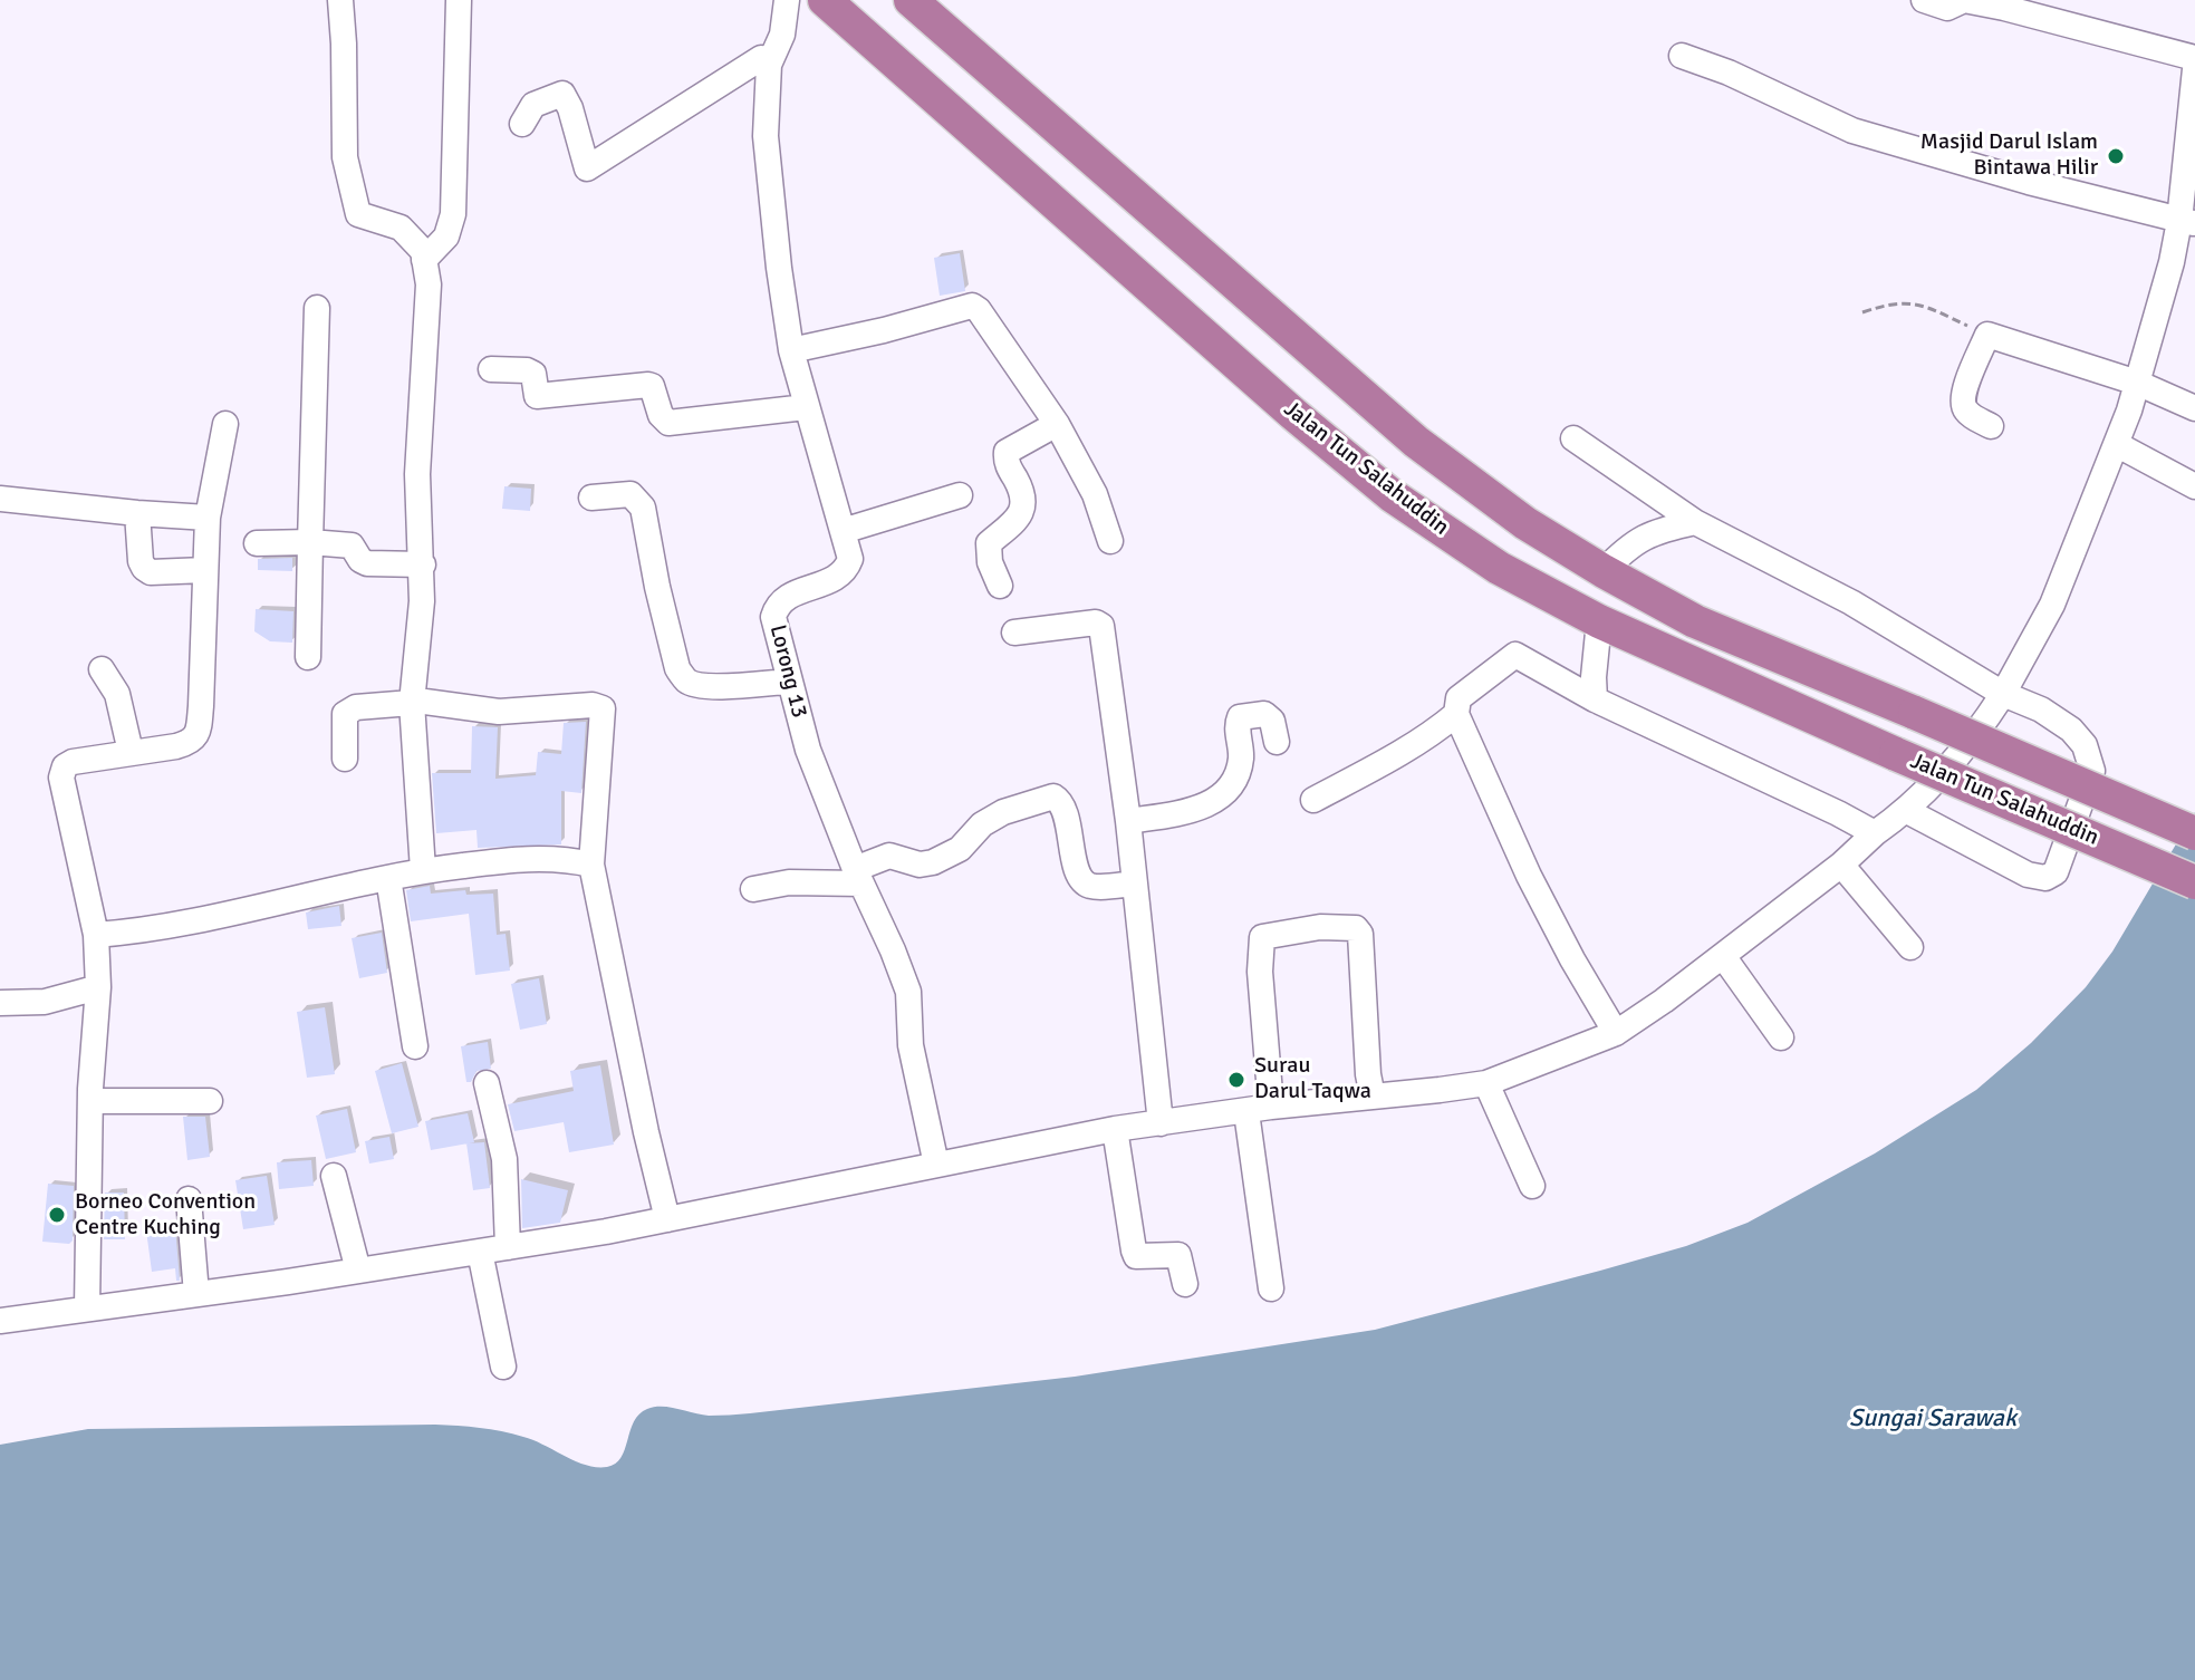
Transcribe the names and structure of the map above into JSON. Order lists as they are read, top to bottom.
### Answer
{
  "streets": {
    "highway": ["Jalan Tun Salahuddin"],
    "street": ["Lorong 13"]
  },
  "water": ["Sungai Sarawak"],
  "places": ["Masjid Darul Islam Bintawa Hilir", "Surau Darul Taqwa", "Borneo Convention Centre Kuching"]
}
